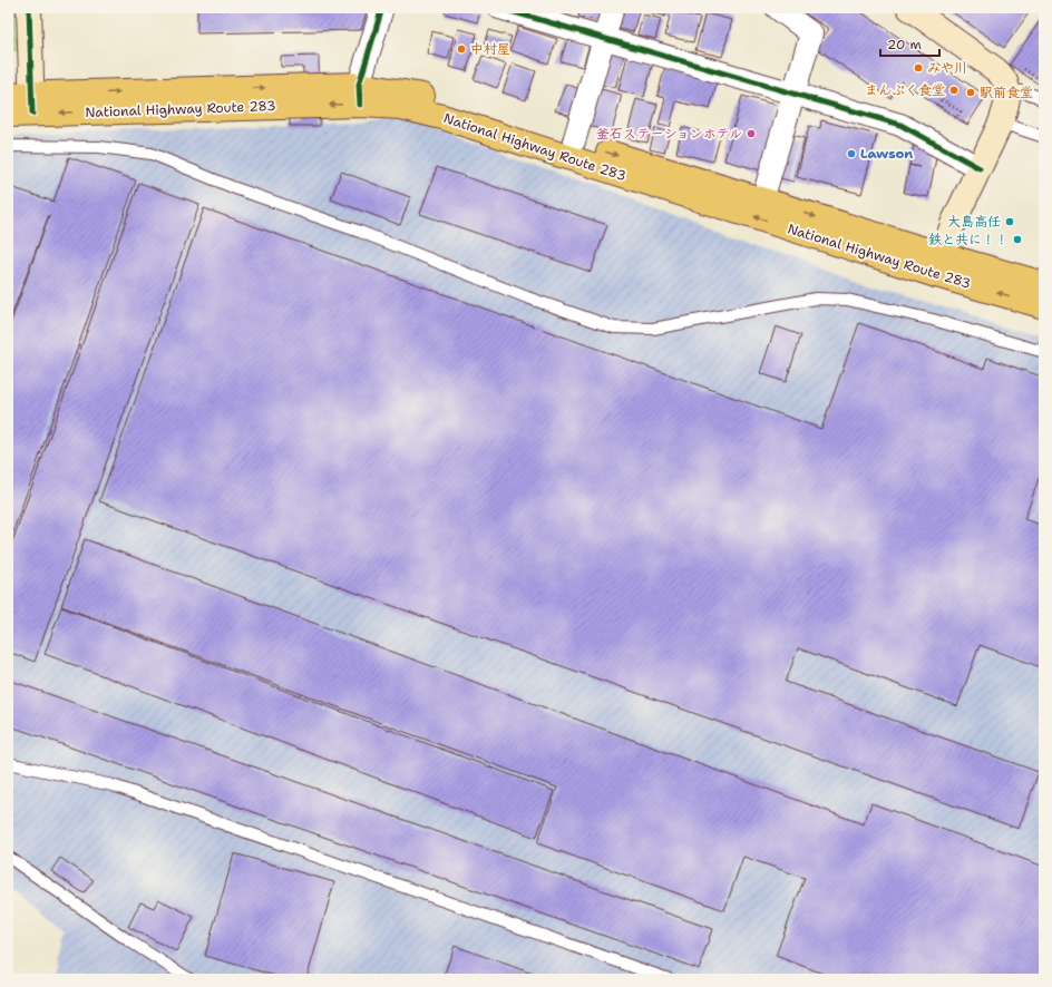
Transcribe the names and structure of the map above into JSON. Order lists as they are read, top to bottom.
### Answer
{
  "streets": {
    "highway": ["National Highway Route 283"]
  },
  "places": [
    "中村屋",
    "みや川",
    "まんぷく食堂",
    "駅前食堂",
    "釜石ステーションホテル",
    "Lawson",
    "大島高任",
    "鉄と共に！！"
  ],
  "scale_bar": "20 m"
}
